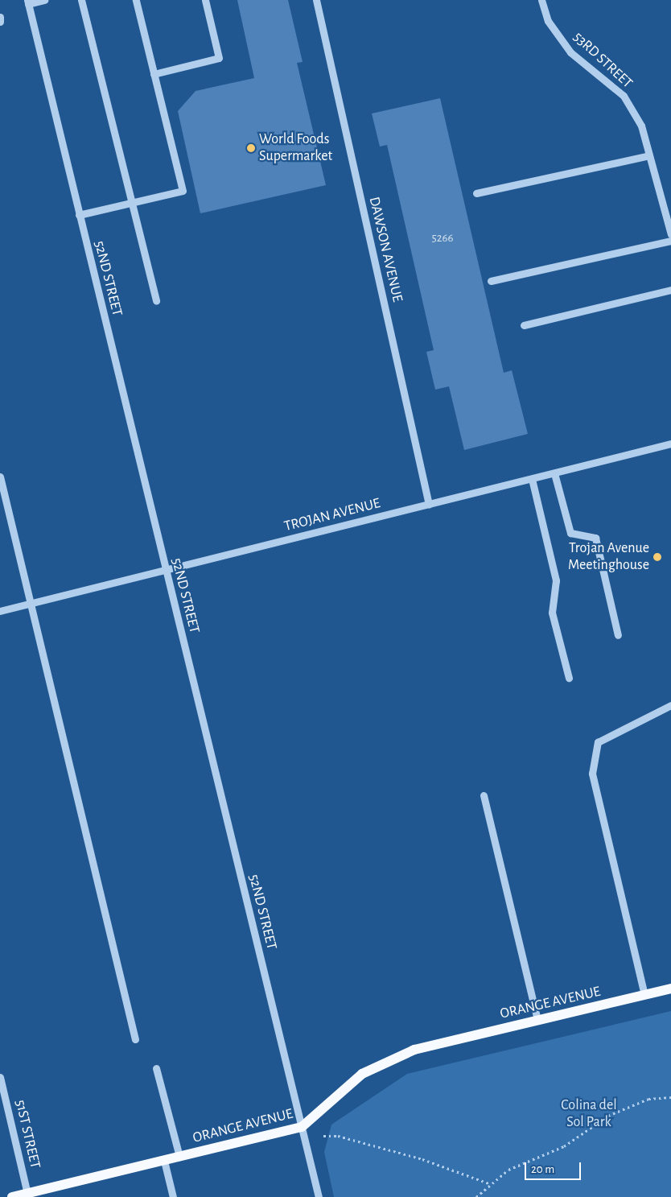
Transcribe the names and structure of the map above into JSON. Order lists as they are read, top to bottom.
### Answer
{
  "streets": {
    "main road": ["ORANGE AVENUE"],
    "street": [
      "53RD STREET",
      "DAWSON AVENUE",
      "52ND STREET",
      "TROJAN AVENUE",
      "51ST STREET"
    ]
  },
  "crossings": [
    ["DAWSON AVENUE", "TROJAN AVENUE"],
    ["52ND STREET", "TROJAN AVENUE"],
    ["52ND STREET", "ORANGE AVENUE"],
    ["ORANGE AVENUE", "51ST STREET"]
  ],
  "parks": ["Colina del Sol Park"],
  "places": ["World Foods Supermarket", "Trojan Avenue Meetinghouse"],
  "house_numbers": ["5266"],
  "scale_bar": "20 m"
}
